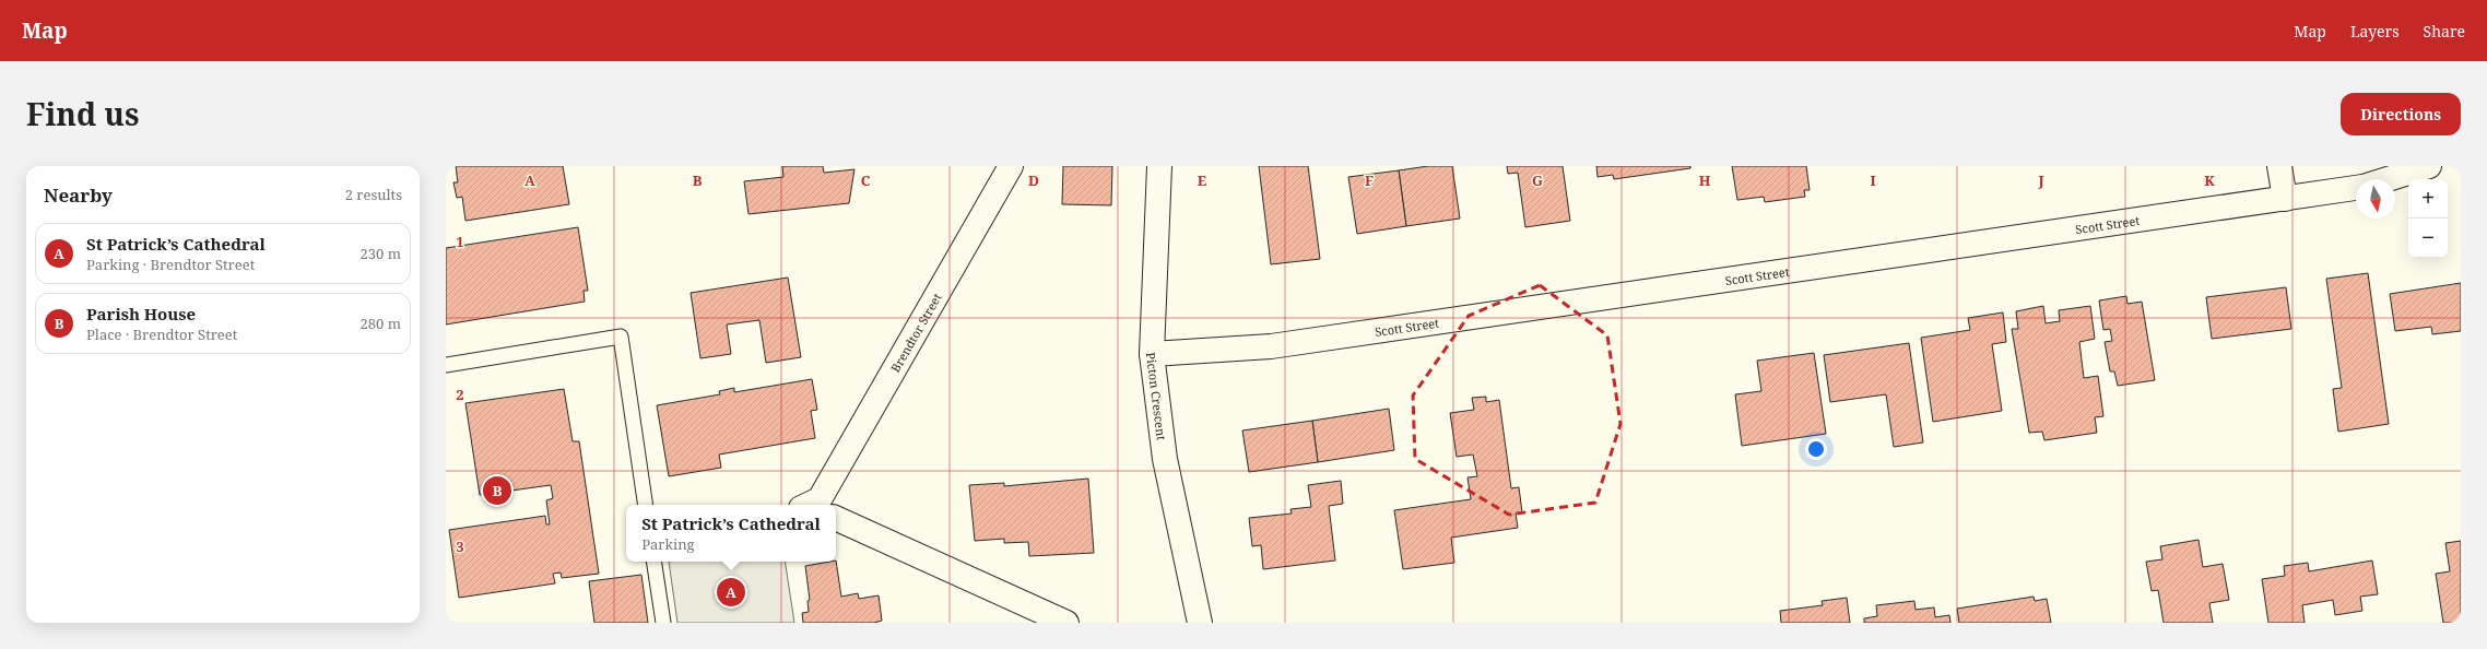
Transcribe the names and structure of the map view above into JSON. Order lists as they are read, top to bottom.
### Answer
{
  "streets": {
    "street": ["Scott Street", "Brendtor Street", "Picton Crescent"]
  },
  "crossings": [
    ["Scott Street", "Picton Crescent"]
  ],
  "north": "bottom",
  "page": {
    "header": "Map",
    "nav": ["Map", "Layers", "Share"],
    "title": "Find us",
    "buttons": "Directions",
    "heading": ["Nearby", "2 results"],
    "map_buttons": ["+", "−"],
    "list": [
      {
        "mark": "A",
        "name": "St Patrick’s Cathedral",
        "note": "Parking · Brendtor Street",
        "value": "230 m"
      },
      {
        "mark": "B",
        "name": "Parish House",
        "note": "Place · Brendtor Street",
        "value": "280 m"
      }
    ],
    "pins": ["B", "A"],
    "popup": ["St Patrick’s Cathedral", "Parking"]
  },
  "grid": {
    "columns": [
      "A",
      "B",
      "C",
      "D",
      "E",
      "F",
      "G",
      "H",
      "I",
      "J",
      "K"
    ],
    "rows": ["1", "2", "3"]
  }
}
